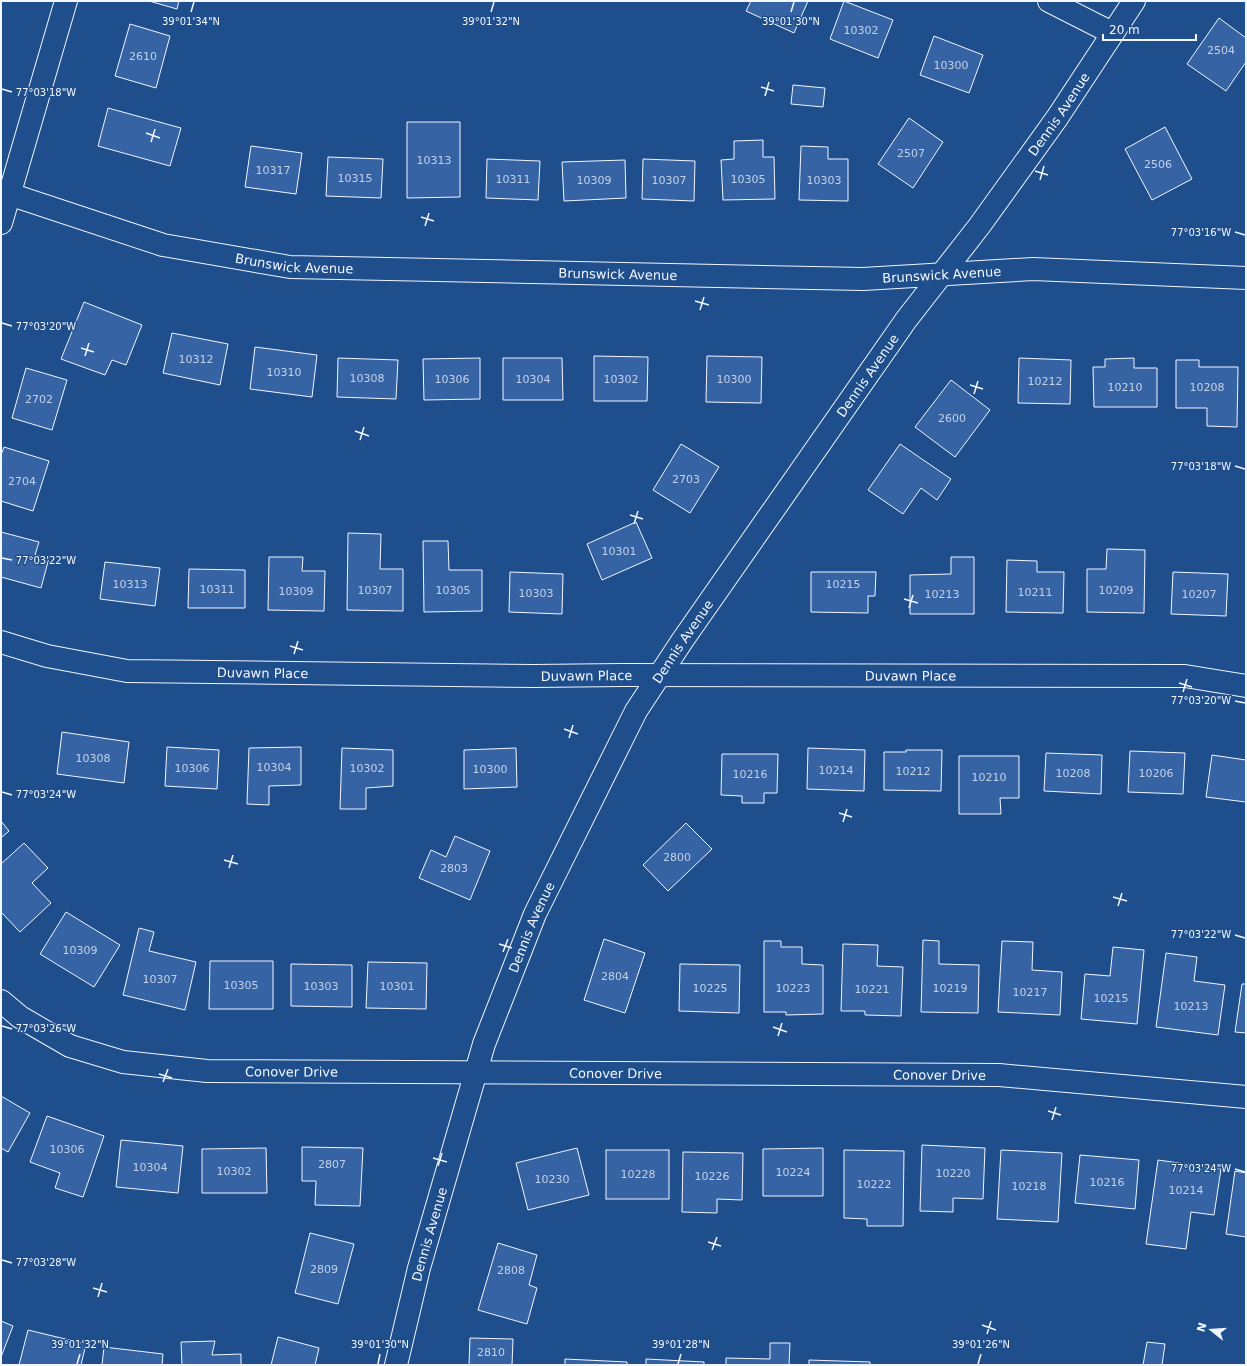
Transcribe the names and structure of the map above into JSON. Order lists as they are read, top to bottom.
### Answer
{
  "streets": {
    "street": [
      "Dennis Avenue",
      "Brunswick Avenue",
      "Duvawn Place",
      "Conover Drive"
    ]
  },
  "crossings": [
    ["Dennis Avenue", "Brunswick Avenue"],
    ["Dennis Avenue", "Duvawn Place"],
    ["Dennis Avenue", "Conover Drive"]
  ],
  "house_numbers": [
    "10302",
    "2504",
    "2610",
    "10300",
    "2507",
    "10313",
    "2506",
    "10317",
    "10315",
    "10311",
    "10305",
    "10309",
    "10307",
    "10303",
    "10312",
    "10310",
    "10308",
    "10306",
    "10304",
    "10302",
    "10300",
    "10212",
    "10210",
    "10208",
    "2702",
    "2600",
    "2703",
    "2704",
    "10301",
    "10313",
    "10215",
    "10311",
    "10307",
    "10305",
    "10209",
    "10309",
    "10211",
    "10303",
    "10213",
    "10207",
    "10308",
    "10304",
    "10306",
    "10302",
    "10300",
    "10214",
    "10212",
    "10208",
    "10206",
    "10216",
    "10210",
    "2800",
    "2803",
    "10309",
    "2804",
    "10307",
    "10305",
    "10303",
    "10301",
    "10225",
    "10223",
    "10219",
    "10221",
    "10217",
    "10215",
    "10213",
    "10306",
    "2807",
    "10304",
    "10302",
    "10224",
    "10220",
    "10228",
    "10226",
    "10230",
    "10216",
    "10222",
    "10218",
    "10214",
    "2809",
    "2808",
    "2810"
  ],
  "scale_bar": "20 m",
  "north": "left",
  "coordinates": [
    "39°01'34\"N",
    "39°01'32\"N",
    "39°01'30\"N",
    "77°03'18\"W",
    "77°03'16\"W",
    "77°03'20\"W",
    "77°03'22\"W",
    "77°03'24\"W",
    "77°03'26\"W",
    "77°03'28\"W",
    "39°01'28\"N",
    "39°01'26\"N"
  ]
}
